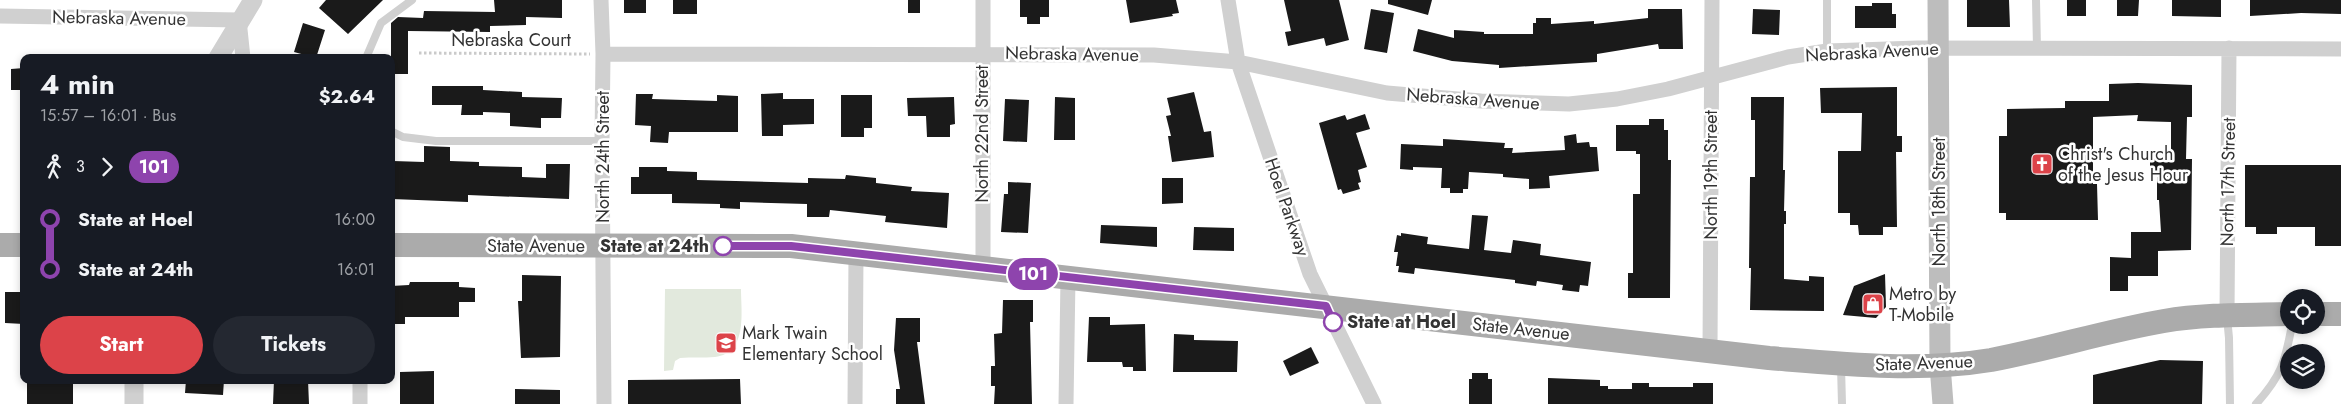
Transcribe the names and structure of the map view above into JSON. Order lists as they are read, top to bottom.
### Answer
{
  "streets": {
    "main road": ["North 18th Street", "State Avenue"],
    "street": [
      "Nebraska Avenue",
      "North 22nd Street",
      "North 24th Street",
      "North 19th Street",
      "North 17th Street",
      "Hoel Parkway"
    ],
    "path": ["Nebraska Court"]
  },
  "crossings": [
    ["Nebraska Avenue", "Nebraska Court"],
    ["Nebraska Avenue", "North 22nd Street"],
    ["Nebraska Avenue", "North 24th Street"],
    ["Nebraska Avenue", "North 19th Street"],
    ["Nebraska Avenue", "North 17th Street"],
    ["Nebraska Avenue", "North 18th Street"],
    ["Nebraska Avenue", "Hoel Parkway"],
    ["Nebraska Court", "North 24th Street"],
    ["North 22nd Street", "State Avenue"],
    ["North 24th Street", "State Avenue"],
    ["North 19th Street", "State Avenue"],
    ["North 17th Street", "State Avenue"],
    ["North 18th Street", "State Avenue"],
    ["Hoel Parkway", "State Avenue"]
  ],
  "places": {
    "church": ["Christ's Church of the Jesus Hour"],
    "other": ["State at 24th", "State at Hoel"],
    "shop": ["Metro by T-Mobile"],
    "school or university": ["Mark Twain Elementary School"]
  },
  "lines": ["bus line 101"],
  "page": {
    "on_map": "101",
    "heading": ["4 min", "15:57 – 16:01 · Bus", "$2.64"],
    "legs": ["3", "101"],
    "list": [
      {
        "name": "State at Hoel",
        "value": "16:00"
      },
      {
        "name": "State at 24th",
        "value": "16:01"
      }
    ],
    "buttons": ["Start", "Tickets"]
  }
}
